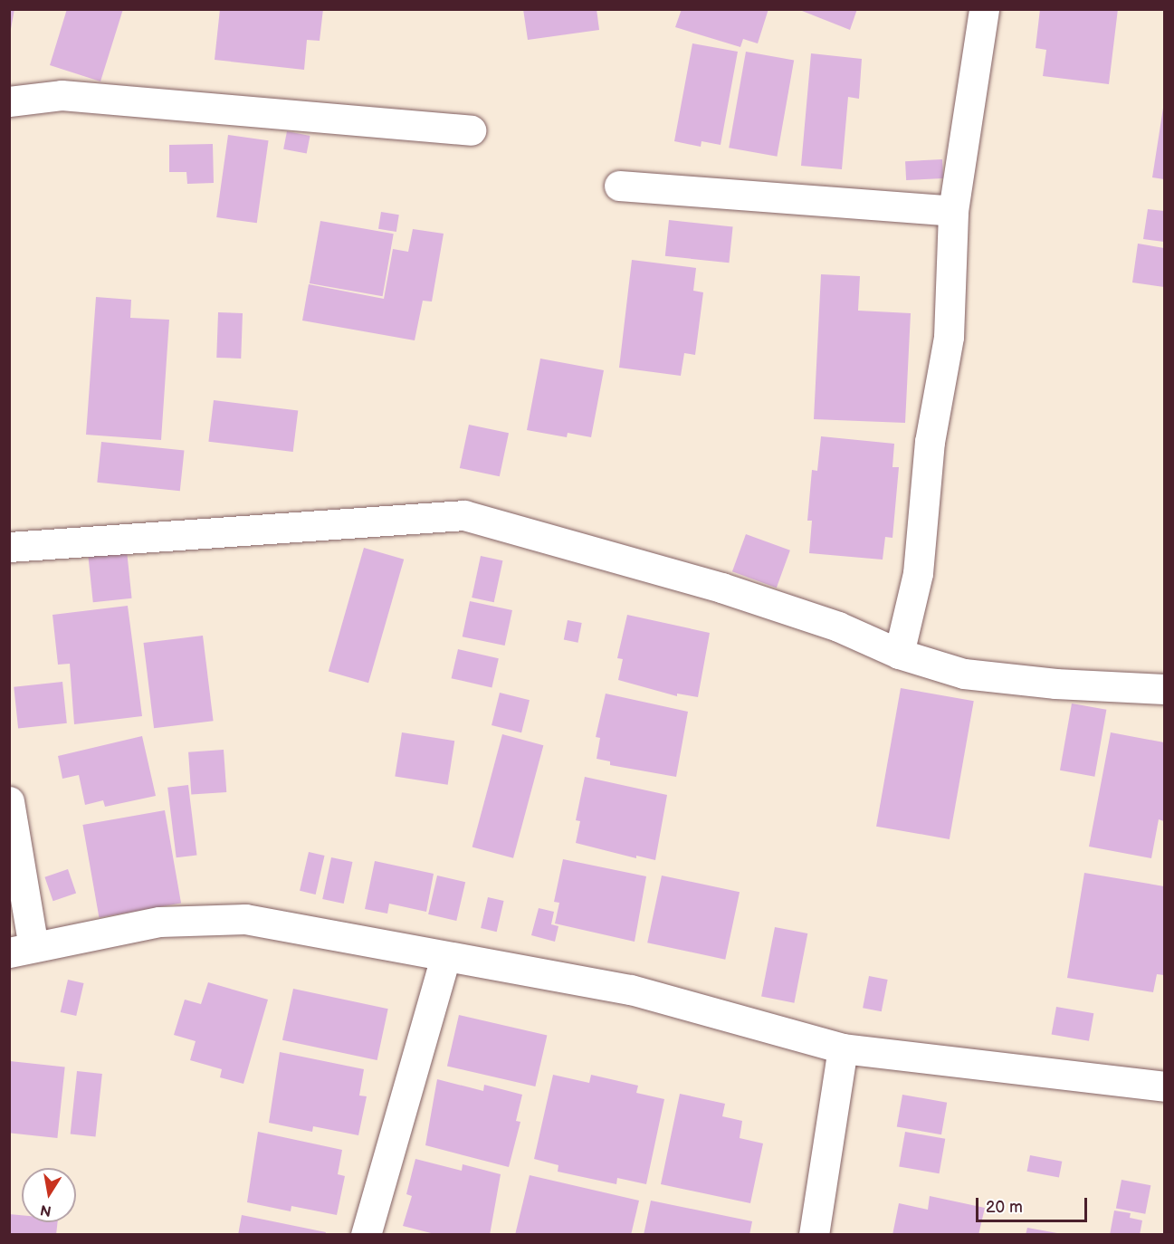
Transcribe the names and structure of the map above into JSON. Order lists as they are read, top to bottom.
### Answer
{
  "scale_bar": "20 m",
  "north": "bottom"
}
